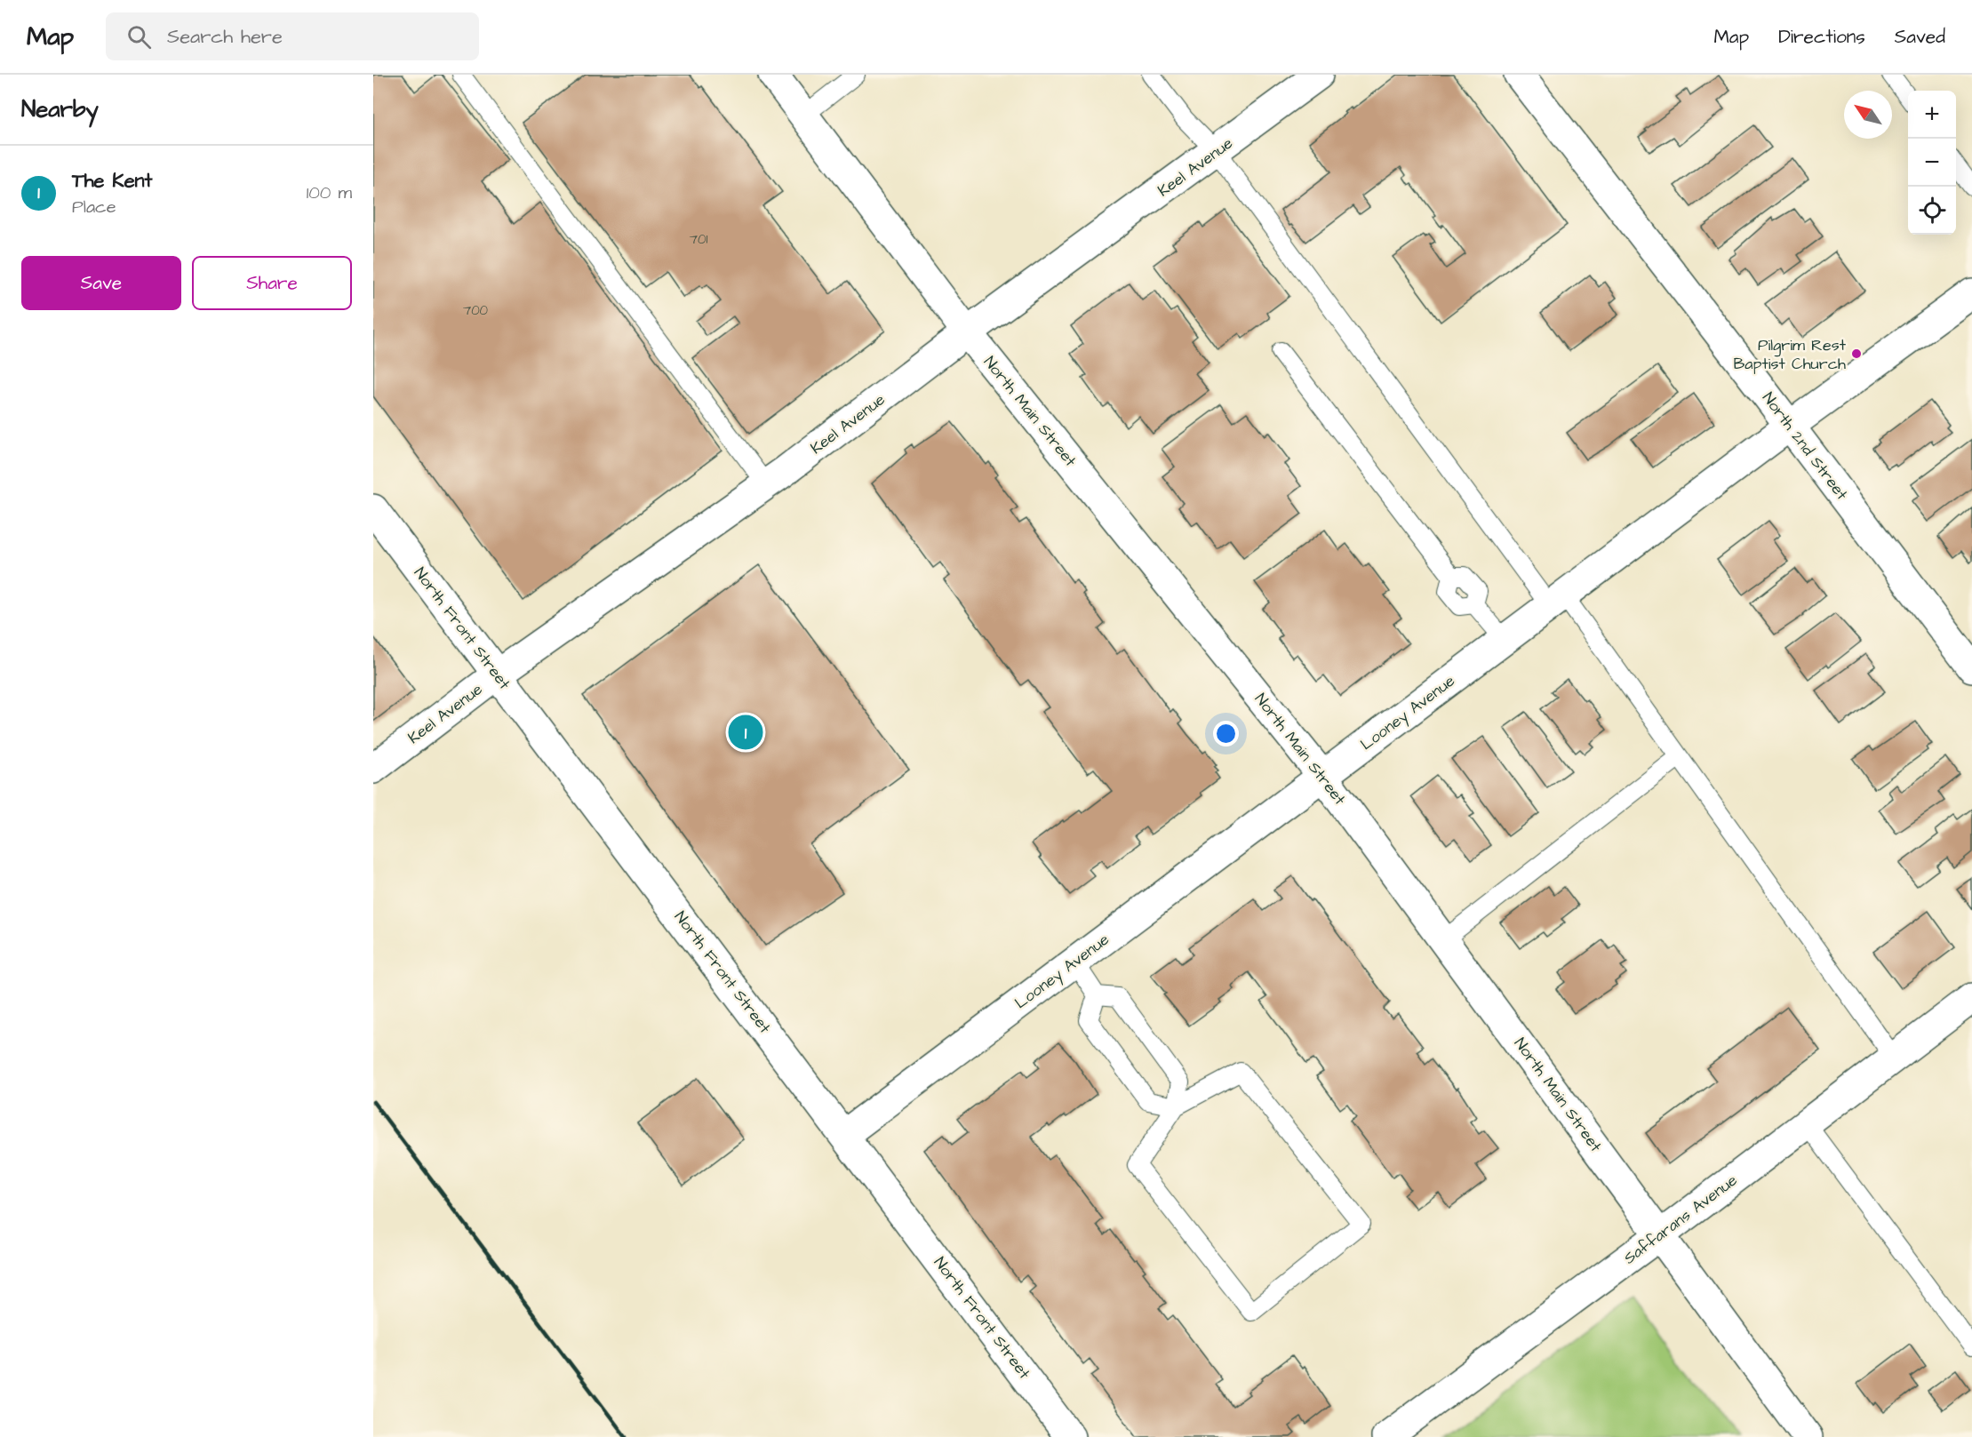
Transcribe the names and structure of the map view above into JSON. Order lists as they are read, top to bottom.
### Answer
{
  "streets": {
    "street": [
      "Keel Avenue",
      "North Main Street",
      "North 2nd Street",
      "North Front Street",
      "Looney Avenue",
      "Saffarans Avenue"
    ]
  },
  "crossings": [
    ["Keel Avenue", "North Main Street"],
    ["Keel Avenue", "North Front Street"],
    ["North Main Street", "Looney Avenue"],
    ["North Main Street", "Saffarans Avenue"],
    ["North 2nd Street", "Looney Avenue"],
    ["North Front Street", "Looney Avenue"]
  ],
  "places": ["Pilgrim Rest Baptist Church"],
  "house_numbers": ["701", "700"],
  "north": "top left",
  "page": {
    "header": "Map",
    "search": "Search here",
    "nav": ["Map", "Directions", "Saved"],
    "heading": "Nearby",
    "map_buttons": ["+", "−"],
    "list": [
      {
        "mark": "1",
        "name": "The Kent",
        "note": "Place",
        "value": "100 m"
      }
    ],
    "buttons": ["Save", "Share"],
    "pins": "1"
  }
}
